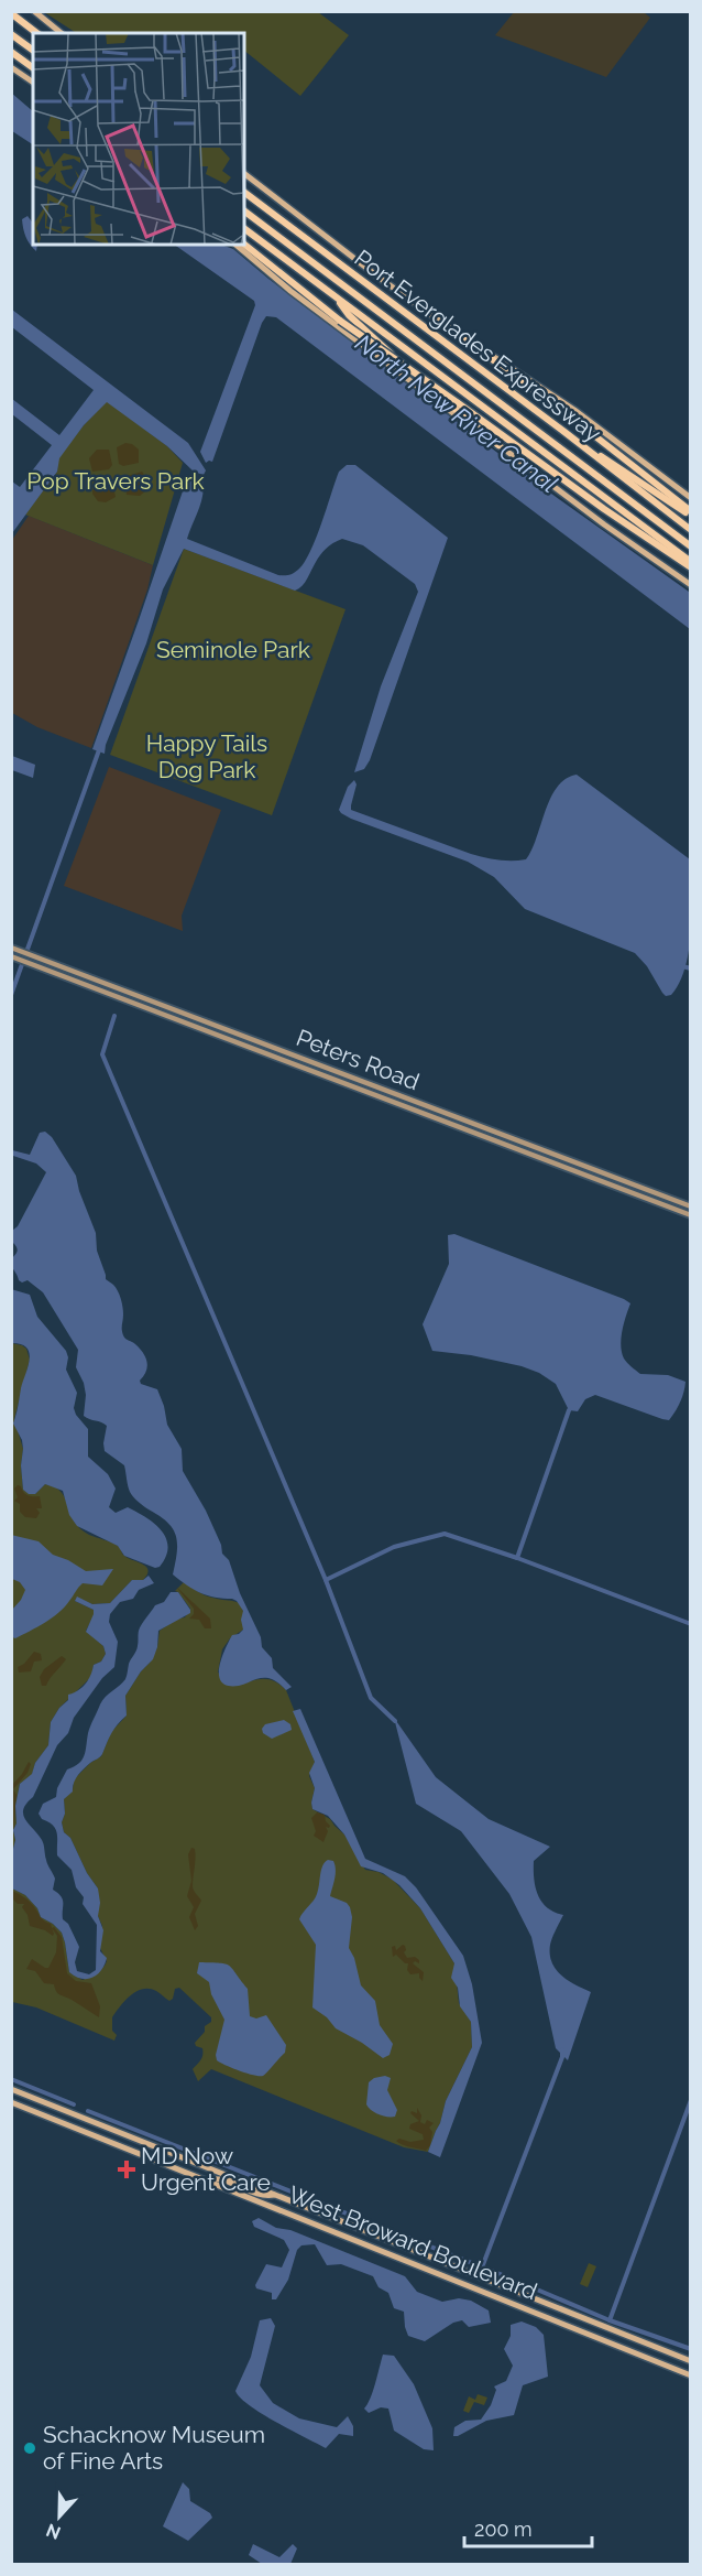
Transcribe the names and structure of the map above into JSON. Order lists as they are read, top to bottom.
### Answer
{
  "streets": {
    "highway": ["Port Everglades Expressway"],
    "main road": ["Peters Road", "West Broward Boulevard"]
  },
  "water": ["North New River Canal"],
  "parks": ["Pop Travers Park", "Seminole Park", "Happy Tails Dog Park"],
  "places": {
    "health": ["MD Now Urgent Care"],
    "other": ["Schacknow Museum of Fine Arts"]
  },
  "scale_bar": "200 m",
  "north": "bottom"
}
